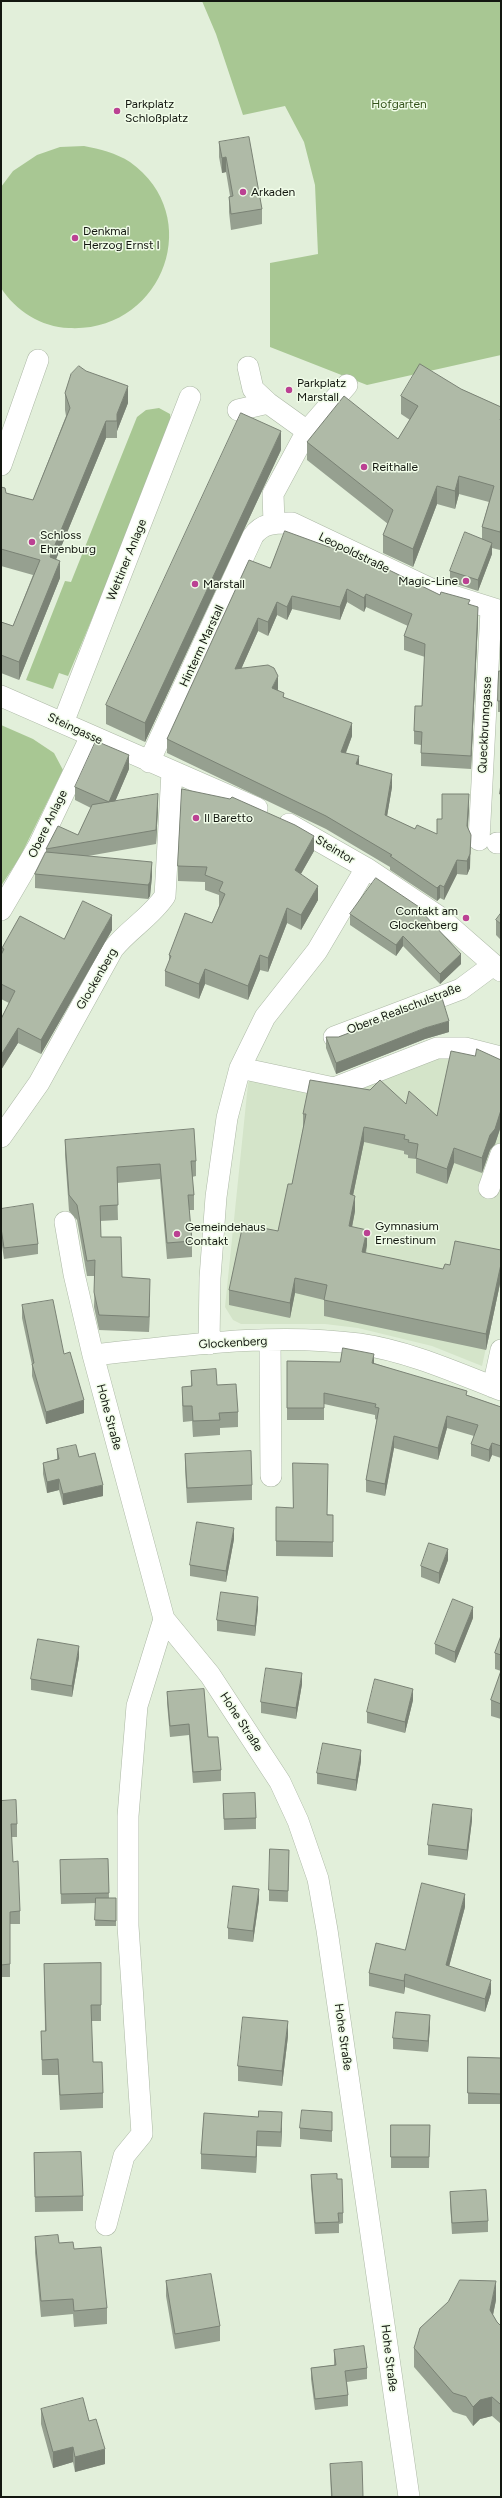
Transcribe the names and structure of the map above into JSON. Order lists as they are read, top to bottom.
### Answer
{
  "streets": {
    "street": [
      "Leopoldstraße",
      "Wettiner Anlage",
      "Hinterm Marstall",
      "Queckbrunngasse",
      "Steingasse",
      "Obere Anlage",
      "Steintor",
      "Glockenberg",
      "Obere Realschulstraße",
      "Hohe Straße"
    ]
  },
  "crossings": [
    ["Leopoldstraße", "Hinterm Marstall"],
    ["Leopoldstraße", "Queckbrunngasse"],
    ["Wettiner Anlage", "Steingasse"],
    ["Hinterm Marstall", "Steingasse"],
    ["Hinterm Marstall", "Steintor"],
    ["Steingasse", "Obere Anlage"],
    ["Steingasse", "Steintor"],
    ["Steintor", "Glockenberg"],
    ["Steintor", "Obere Realschulstraße"],
    ["Glockenberg", "Hohe Straße"]
  ],
  "parks": ["Hofgarten"],
  "places": [
    "Parkplatz Schloßplatz",
    "Arkaden",
    "Denkmal Herzog Ernst I",
    "Parkplatz Marstall",
    "Reithalle",
    "Schloss Ehrenburg",
    "Magic-Line",
    "Marstall",
    "Il Baretto",
    "Contakt am Glockenberg",
    "Gymnasium Ernestinum",
    "Gemeindehaus Contakt"
  ]
}
